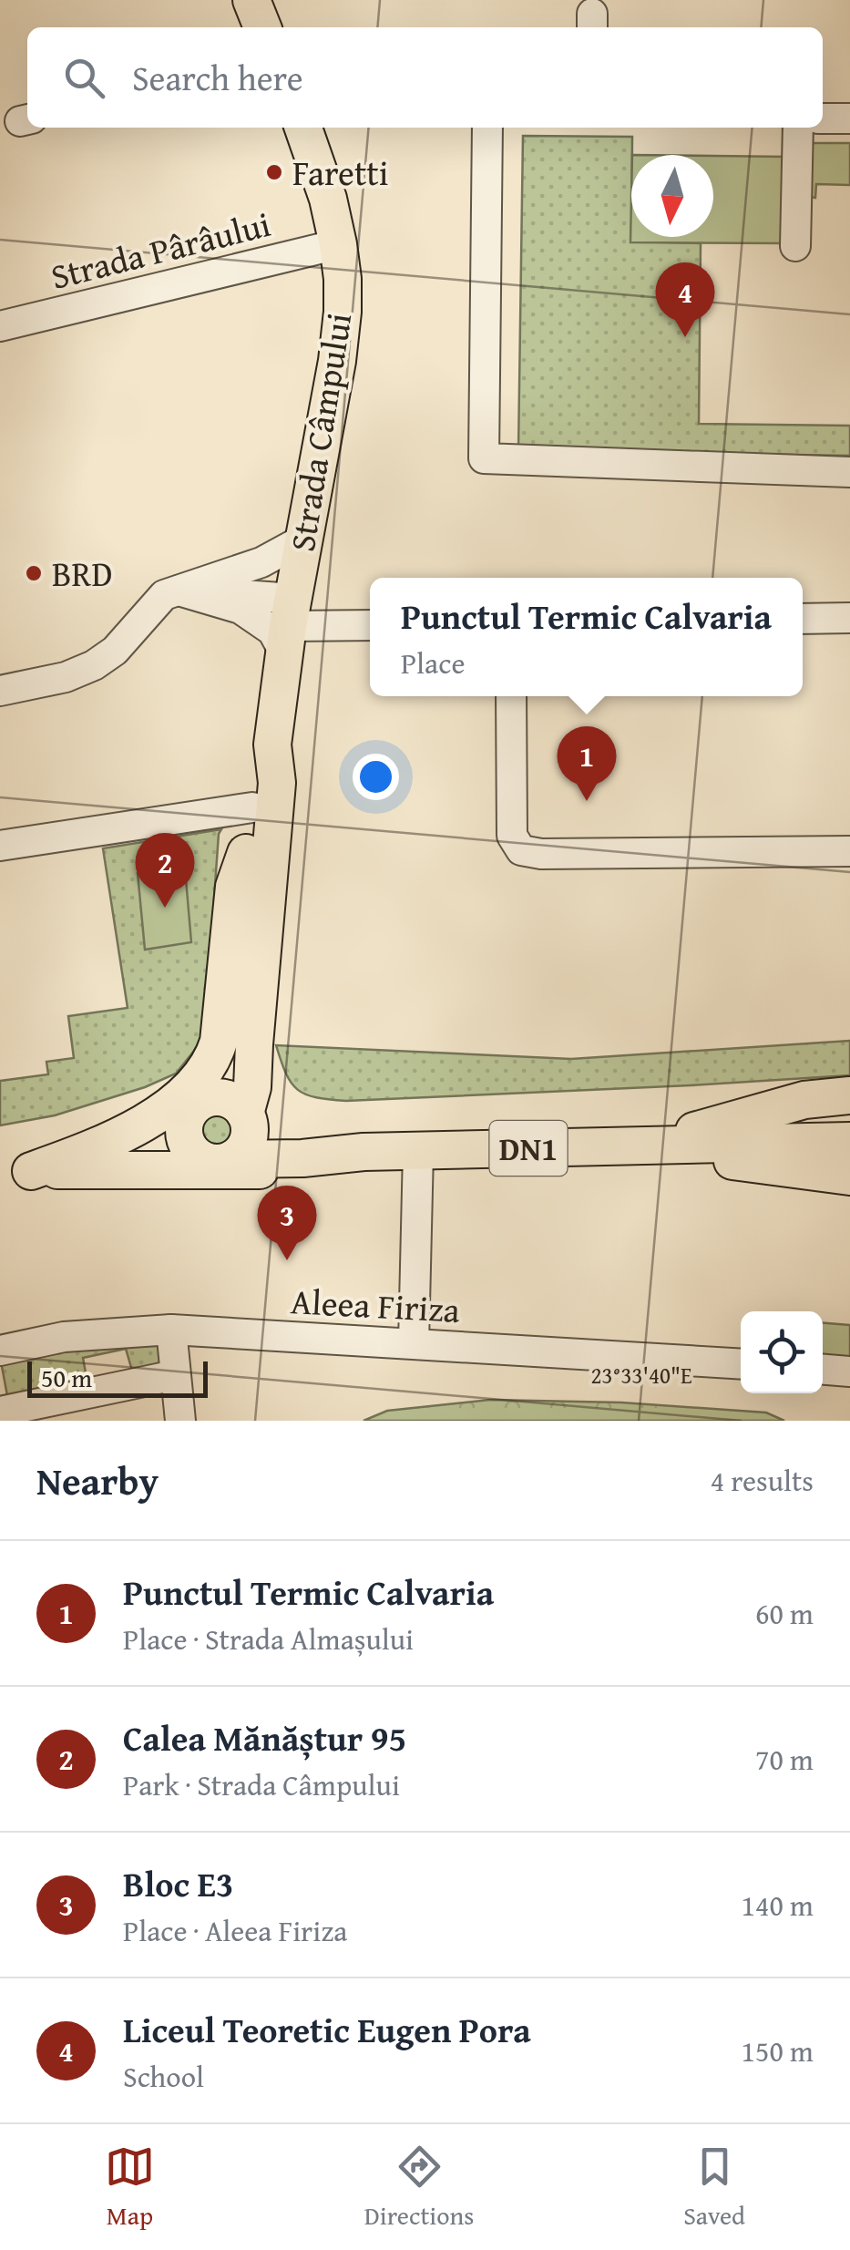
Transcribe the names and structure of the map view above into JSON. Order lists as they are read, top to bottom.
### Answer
{
  "streets": {
    "main road": ["Strada Câmpului", "DN1"],
    "street": ["Strada Pârâului", "Aleea Firiza"]
  },
  "crossings": [
    ["Strada Pârâului", "Strada Câmpului"],
    ["Strada Câmpului", "DN1"]
  ],
  "places": ["Faretti", "BRD"],
  "scale_bar": "50 m",
  "north": "bottom",
  "page": {
    "search": "Search here",
    "pins": [
      "4",
      "1",
      "2",
      "3"
    ],
    "popup": ["Punctul Termic Calvaria", "Place"],
    "scale": "50 m",
    "heading": ["Nearby", "4 results"],
    "list": [
      {
        "mark": "1",
        "name": "Punctul Termic Calvaria",
        "note": "Place · Strada Almașului",
        "value": "60 m"
      },
      {
        "mark": "2",
        "name": "Calea Mănăștur 95",
        "note": "Park · Strada Câmpului",
        "value": "70 m"
      },
      {
        "mark": "3",
        "name": "Bloc E3",
        "note": "Place · Aleea Firiza",
        "value": "140 m"
      },
      {
        "mark": "4",
        "name": "Liceul Teoretic Eugen Pora",
        "note": "School",
        "value": "150 m"
      }
    ],
    "nav": ["Map", "Directions", "Saved"]
  },
  "coordinates": ["23°33'40\"E"]
}
